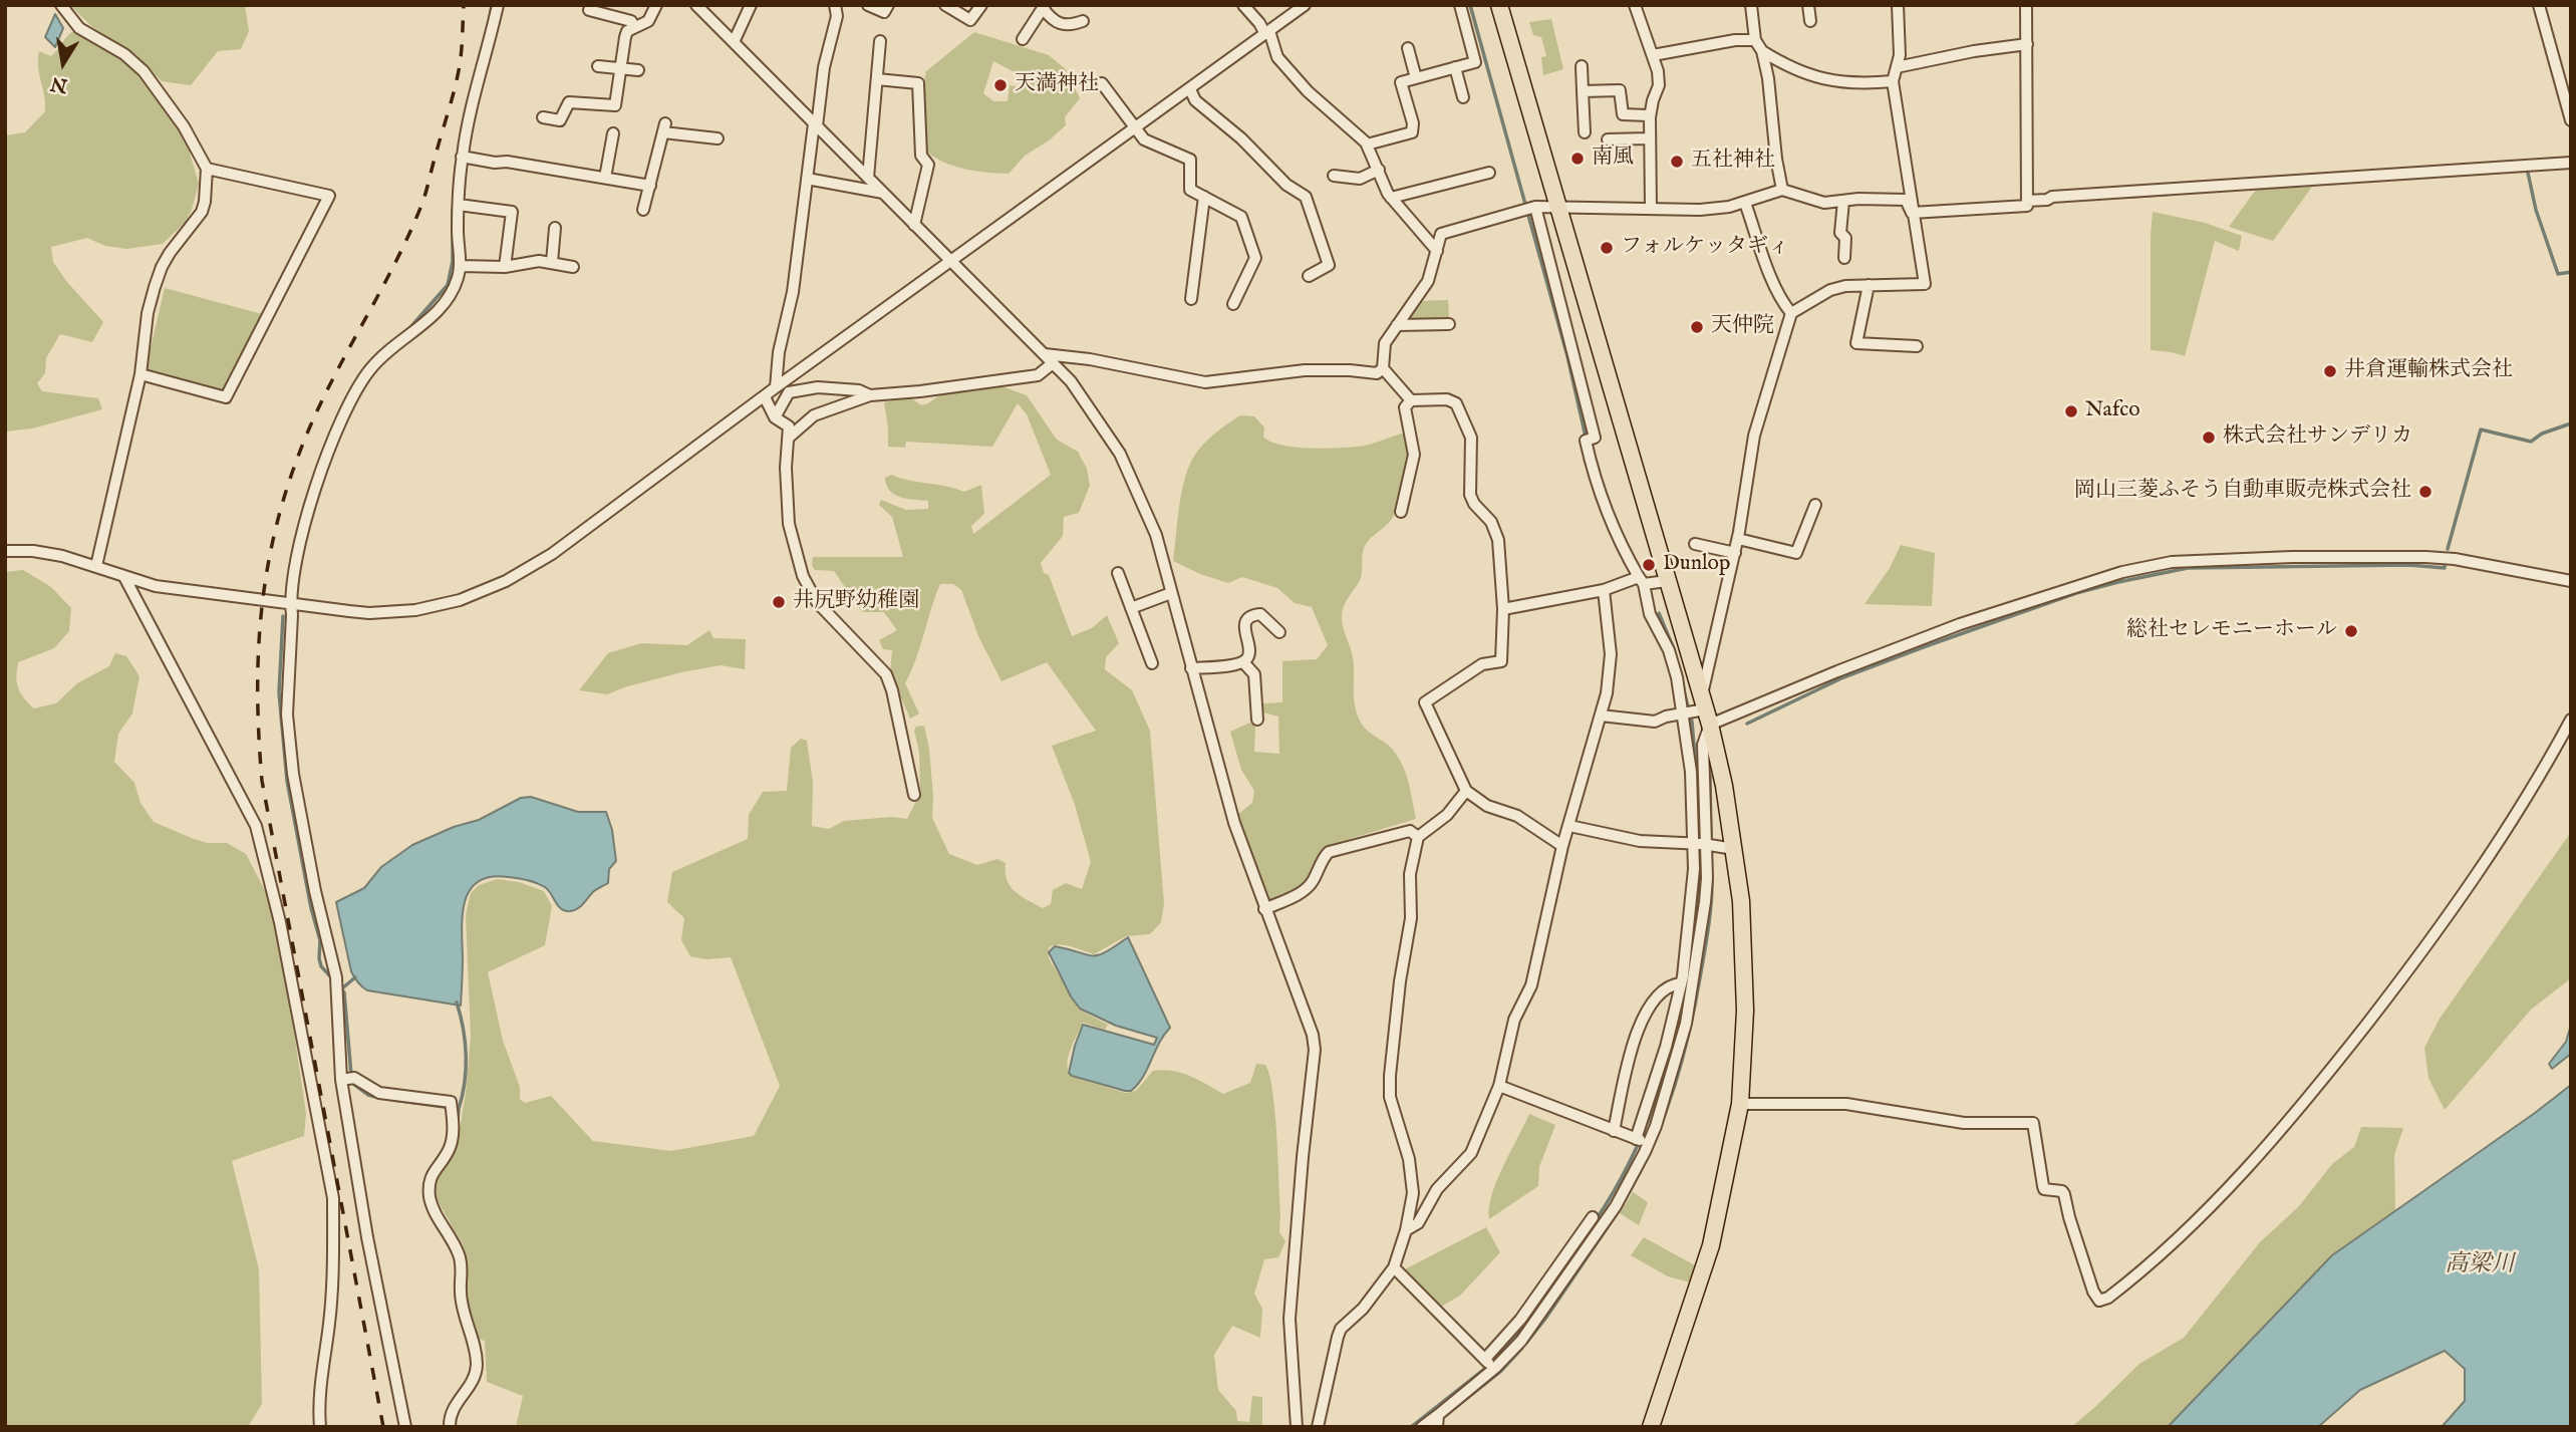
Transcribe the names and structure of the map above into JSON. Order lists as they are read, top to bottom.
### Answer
{
  "water": ["高梁川"],
  "places": [
    "天満神社",
    "南風",
    "五社神社",
    "フォルケッタギィ",
    "天仲院",
    "井倉運輸株式会社",
    "Nafco",
    "株式会社サンデリカ",
    "岡山三菱ふそう自動車販売株式会社",
    "Dunlop",
    "井尻野幼稚園",
    "総社セレモニーホール"
  ],
  "north": "bottom"
}
